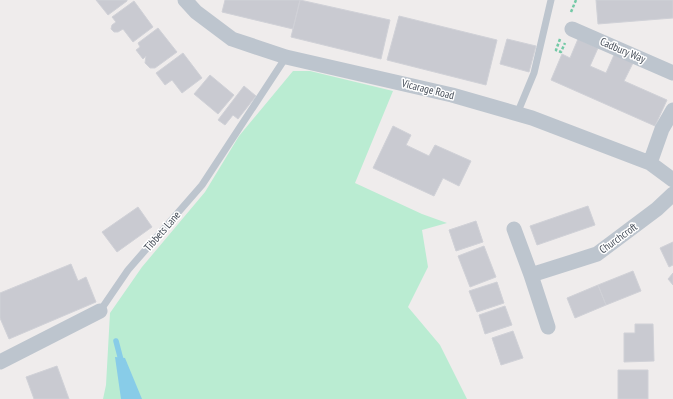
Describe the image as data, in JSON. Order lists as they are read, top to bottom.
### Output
{
  "streets": {
    "street": [
      "Cadbury Way",
      "Vicarage Road",
      "Tibbets Lane",
      "Churchcroft"
    ]
  },
  "crossings": [
    ["Vicarage Road", "Tibbets Lane"]
  ]
}
